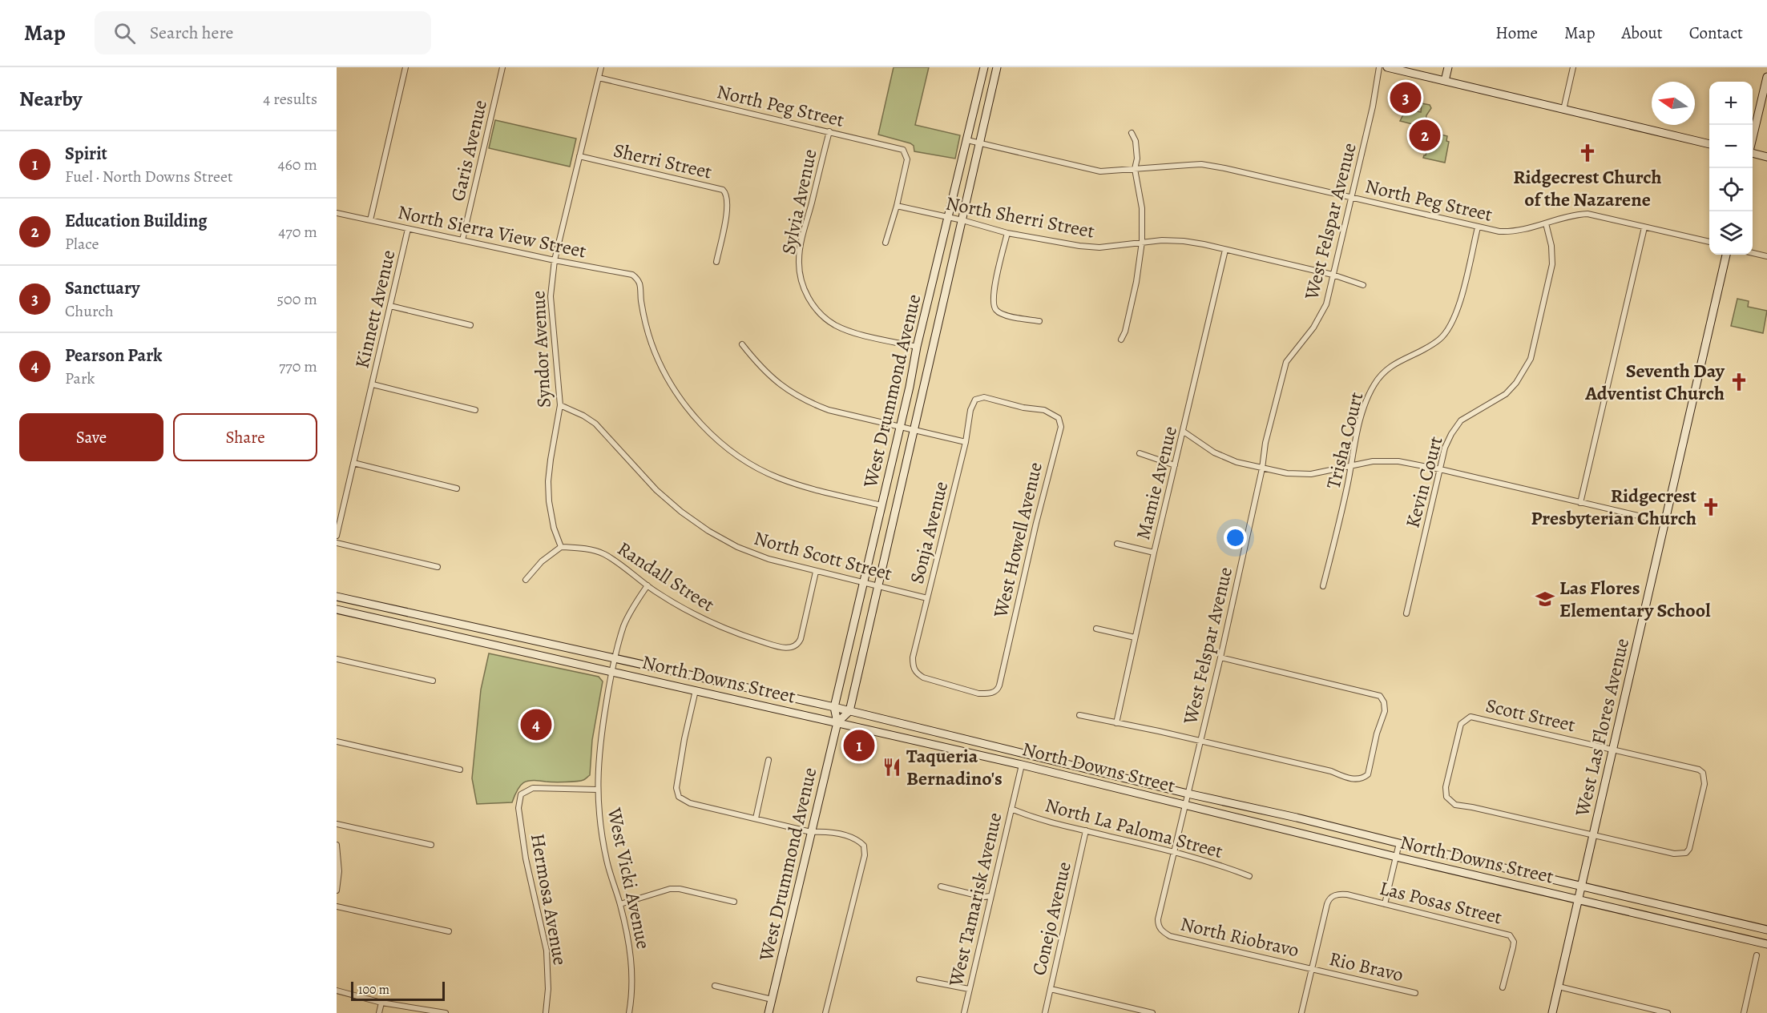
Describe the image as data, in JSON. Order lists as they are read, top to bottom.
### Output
{
  "streets": {
    "main road": ["West Drummond Avenue", "North Downs Street", "West Las Flores Avenue"],
    "street": [
      "North Peg Street",
      "Garis Avenue",
      "Sherri Street",
      "Sylvia Avenue",
      "North Sherri Street",
      "West Felspar Avenue",
      "North Sierra View Street",
      "Kinnett Avenue",
      "Syndor Avenue",
      "Trisha Court",
      "Kevin Court",
      "Mamie Avenue",
      "Sonja Avenue",
      "West Howell Avenue",
      "North Scott Street",
      "Randall Street",
      "Scott Street",
      "North La Paloma Street",
      "West Vicki Avenue",
      "Hermosa Avenue",
      "West Tamarisk Avenue",
      "Las Posas Street",
      "Conejo Avenue",
      "North Riobravo",
      "Rio Bravo"
    ]
  },
  "crossings": [
    ["North Peg Street", "Sylvia Avenue"],
    ["North Peg Street", "North Sherri Street"],
    ["North Peg Street", "West Felspar Avenue"],
    ["North Peg Street", "Syndor Avenue"],
    ["North Peg Street", "West Drummond Avenue"],
    ["North Peg Street", "Trisha Court"],
    ["North Peg Street", "Kevin Court"],
    ["Garis Avenue", "North Sierra View Street"],
    ["Sherri Street", "Syndor Avenue"],
    ["Sylvia Avenue", "West Drummond Avenue"],
    ["North Sherri Street", "West Felspar Avenue"],
    ["North Sherri Street", "West Drummond Avenue"],
    ["North Sherri Street", "Mamie Avenue"],
    ["West Felspar Avenue", "North Downs Street"],
    ["West Felspar Avenue", "North La Paloma Street"],
    ["West Felspar Avenue", "North Riobravo"],
    ["North Sierra View Street", "Kinnett Avenue"],
    ["North Sierra View Street", "Syndor Avenue"],
    ["North Sierra View Street", "West Drummond Avenue"],
    ["Syndor Avenue", "North Scott Street"],
    ["Syndor Avenue", "Randall Street"],
    ["West Drummond Avenue", "North Scott Street"],
    ["West Drummond Avenue", "North Downs Street"],
    ["Sonja Avenue", "West Howell Avenue"],
    ["Sonja Avenue", "North Scott Street"],
    ["North Scott Street", "Randall Street"],
    ["Randall Street", "West Vicki Avenue"],
    ["North Downs Street", "West Las Flores Avenue"],
    ["North Downs Street", "West Vicki Avenue"],
    ["North Downs Street", "West Tamarisk Avenue"],
    ["Scott Street", "West Las Flores Avenue"],
    ["North La Paloma Street", "West Tamarisk Avenue"],
    ["North La Paloma Street", "Conejo Avenue"],
    ["West Vicki Avenue", "Hermosa Avenue"],
    ["Las Posas Street", "North Riobravo"],
    ["Las Posas Street", "Rio Bravo"],
    ["North Riobravo", "Rio Bravo"]
  ],
  "places": {
    "church": ["Ridgecrest Church of the Nazarene", "Seventh Day Adventist Church", "Ridgecrest Presbyterian Church"],
    "school or university": ["Las Flores Elementary School"],
    "restaurant": ["Taqueria Bernadino's"]
  },
  "scale_bar": "100 m",
  "north": "left",
  "page": {
    "header": "Map",
    "search": "Search here",
    "nav": [
      "Home",
      "Map",
      "About",
      "Contact"
    ],
    "heading": ["Nearby", "4 results"],
    "pins": [
      "3",
      "2",
      "4",
      "1"
    ],
    "map_buttons": ["+", "−"],
    "list": [
      {
        "mark": "1",
        "name": "Spirit",
        "note": "Fuel · North Downs Street",
        "value": "460 m"
      },
      {
        "mark": "2",
        "name": "Education Building",
        "note": "Place",
        "value": "470 m"
      },
      {
        "mark": "3",
        "name": "Sanctuary",
        "note": "Church",
        "value": "500 m"
      },
      {
        "mark": "4",
        "name": "Pearson Park",
        "note": "Park",
        "value": "770 m"
      }
    ],
    "buttons": ["Save", "Share"],
    "scale": "100 m"
  }
}
